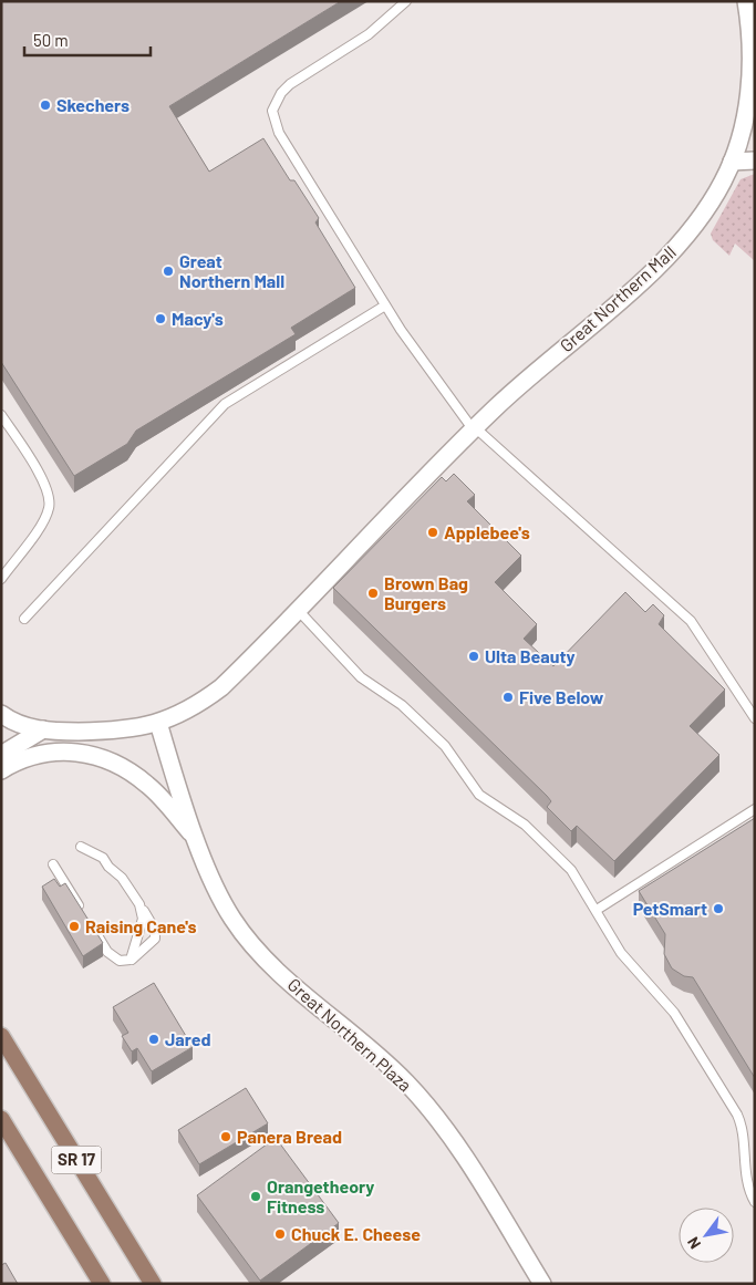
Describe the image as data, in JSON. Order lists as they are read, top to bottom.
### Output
{
  "streets": {
    "main road": ["SR 17"],
    "street": ["Great Northern Mall", "Great Northern Plaza"]
  },
  "crossings": [
    ["Great Northern Mall", "Great Northern Plaza"]
  ],
  "places": [
    "Skechers",
    "Great Northern Mall",
    "Macy's",
    "Applebee's",
    "Brown Bag Burgers",
    "Ulta Beauty",
    "Five Below",
    "PetSmart",
    "Raising Cane's",
    "Jared",
    "Panera Bread",
    "Orangetheory Fitness",
    "Chuck E. Cheese"
  ],
  "scale_bar": "50 m",
  "north": "bottom left"
}
